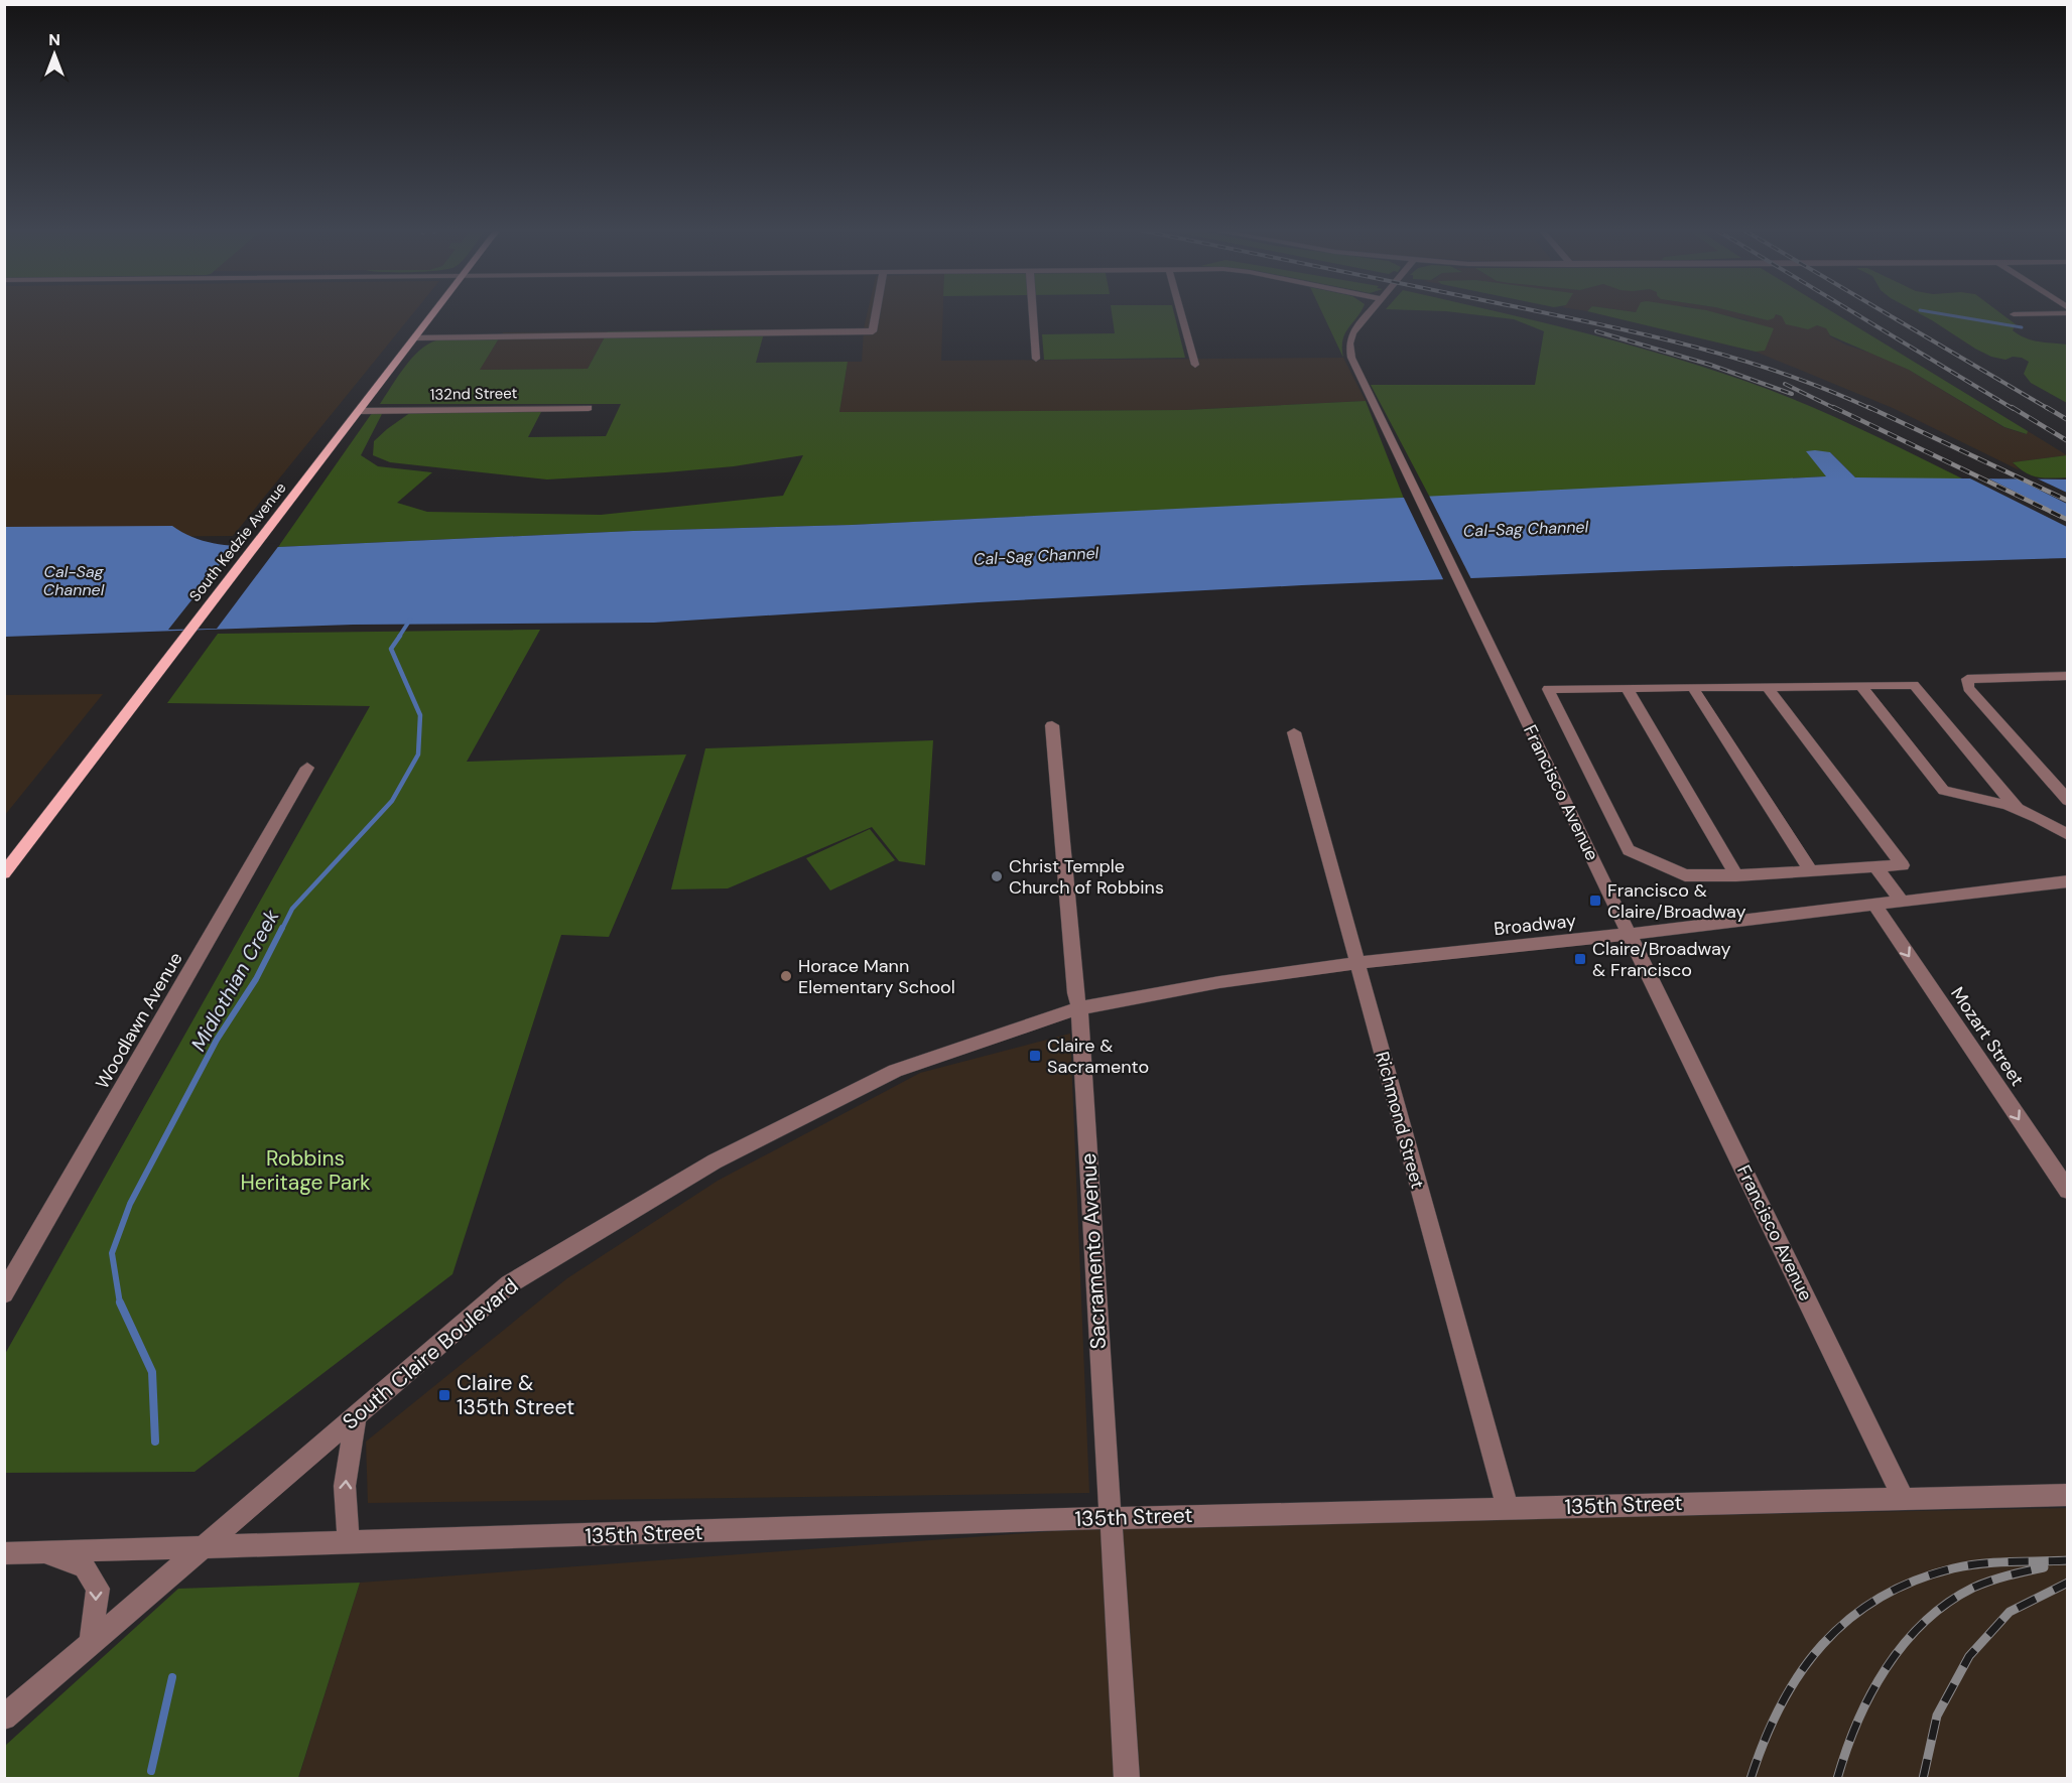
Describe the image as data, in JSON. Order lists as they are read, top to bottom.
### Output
{
  "streets": {
    "main road": ["South Kedzie Avenue"],
    "street": [
      "132nd Street",
      "Francisco Avenue",
      "Broadway",
      "Woodlawn Avenue",
      "Mozart Street",
      "Richmond Street",
      "Sacramento Avenue",
      "South Claire Boulevard",
      "135th Street"
    ]
  },
  "crossings": [
    ["132nd Street", "South Kedzie Avenue"],
    ["Francisco Avenue", "Broadway"],
    ["Francisco Avenue", "135th Street"],
    ["Broadway", "Mozart Street"],
    ["Broadway", "Richmond Street"],
    ["Broadway", "Sacramento Avenue"],
    ["Broadway", "South Claire Boulevard"],
    ["Richmond Street", "135th Street"],
    ["Sacramento Avenue", "South Claire Boulevard"],
    ["Sacramento Avenue", "135th Street"],
    ["South Claire Boulevard", "135th Street"]
  ],
  "one_way": ["Mozart Street"],
  "water": ["Cal-Sag Channel", "Midlothian Creek"],
  "parks": ["Robbins Heritage Park"],
  "places": {
    "other": ["Christ Temple Church of Robbins", "Horace Mann Elementary School"],
    "transit": [
      "Francisco & Claire/Broadway",
      "Claire/Broadway & Francisco",
      "Claire & Sacramento",
      "Claire & 135th Street"
    ]
  },
  "north": "top"
}
